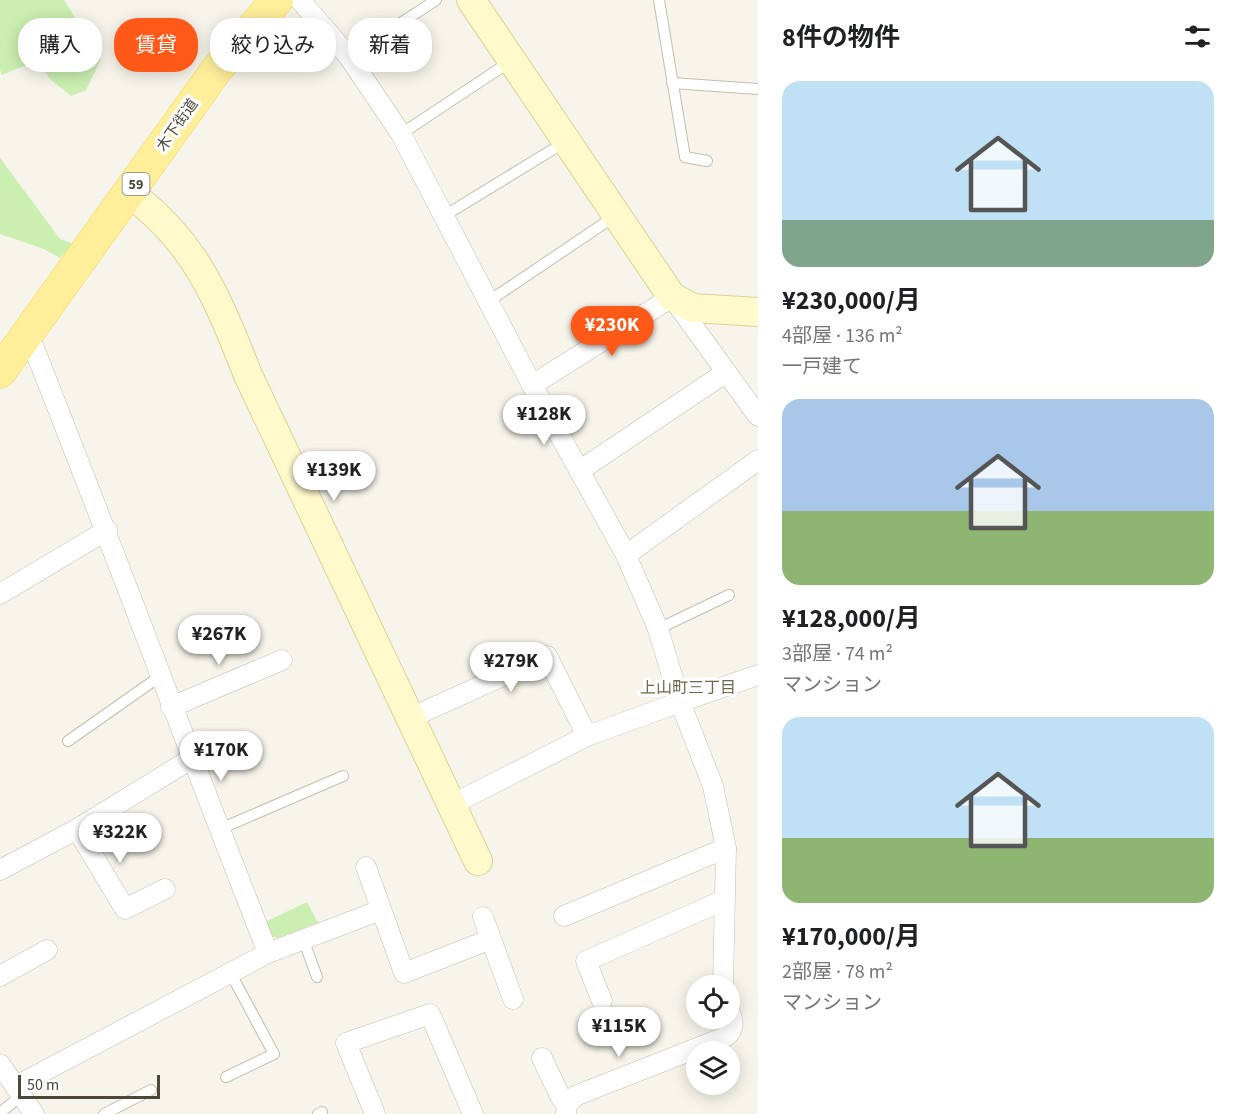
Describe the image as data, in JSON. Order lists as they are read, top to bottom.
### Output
{
  "streets": {
    "main road": ["木下街道", "59"]
  },
  "districts": ["上山町三丁目"],
  "scale_bar": "50 m",
  "page": {
    "heading": "8件の物件",
    "chip": [
      "購入",
      "賃貸",
      "絞り込み",
      "新着"
    ],
    "list": [
      {
        "name": "¥230,000/月",
        "note": "4部屋 · 136 m² · 一戸建て"
      },
      {
        "name": "¥128,000/月",
        "note": "3部屋 · 74 m² · マンション"
      },
      {
        "name": "¥170,000/月",
        "note": "2部屋 · 78 m² · マンション"
      }
    ],
    "price": [
      "¥230K",
      "¥128K",
      "¥139K",
      "¥267K",
      "¥279K",
      "¥170K",
      "¥322K",
      "¥115K"
    ],
    "scale": "50 m"
  }
}
